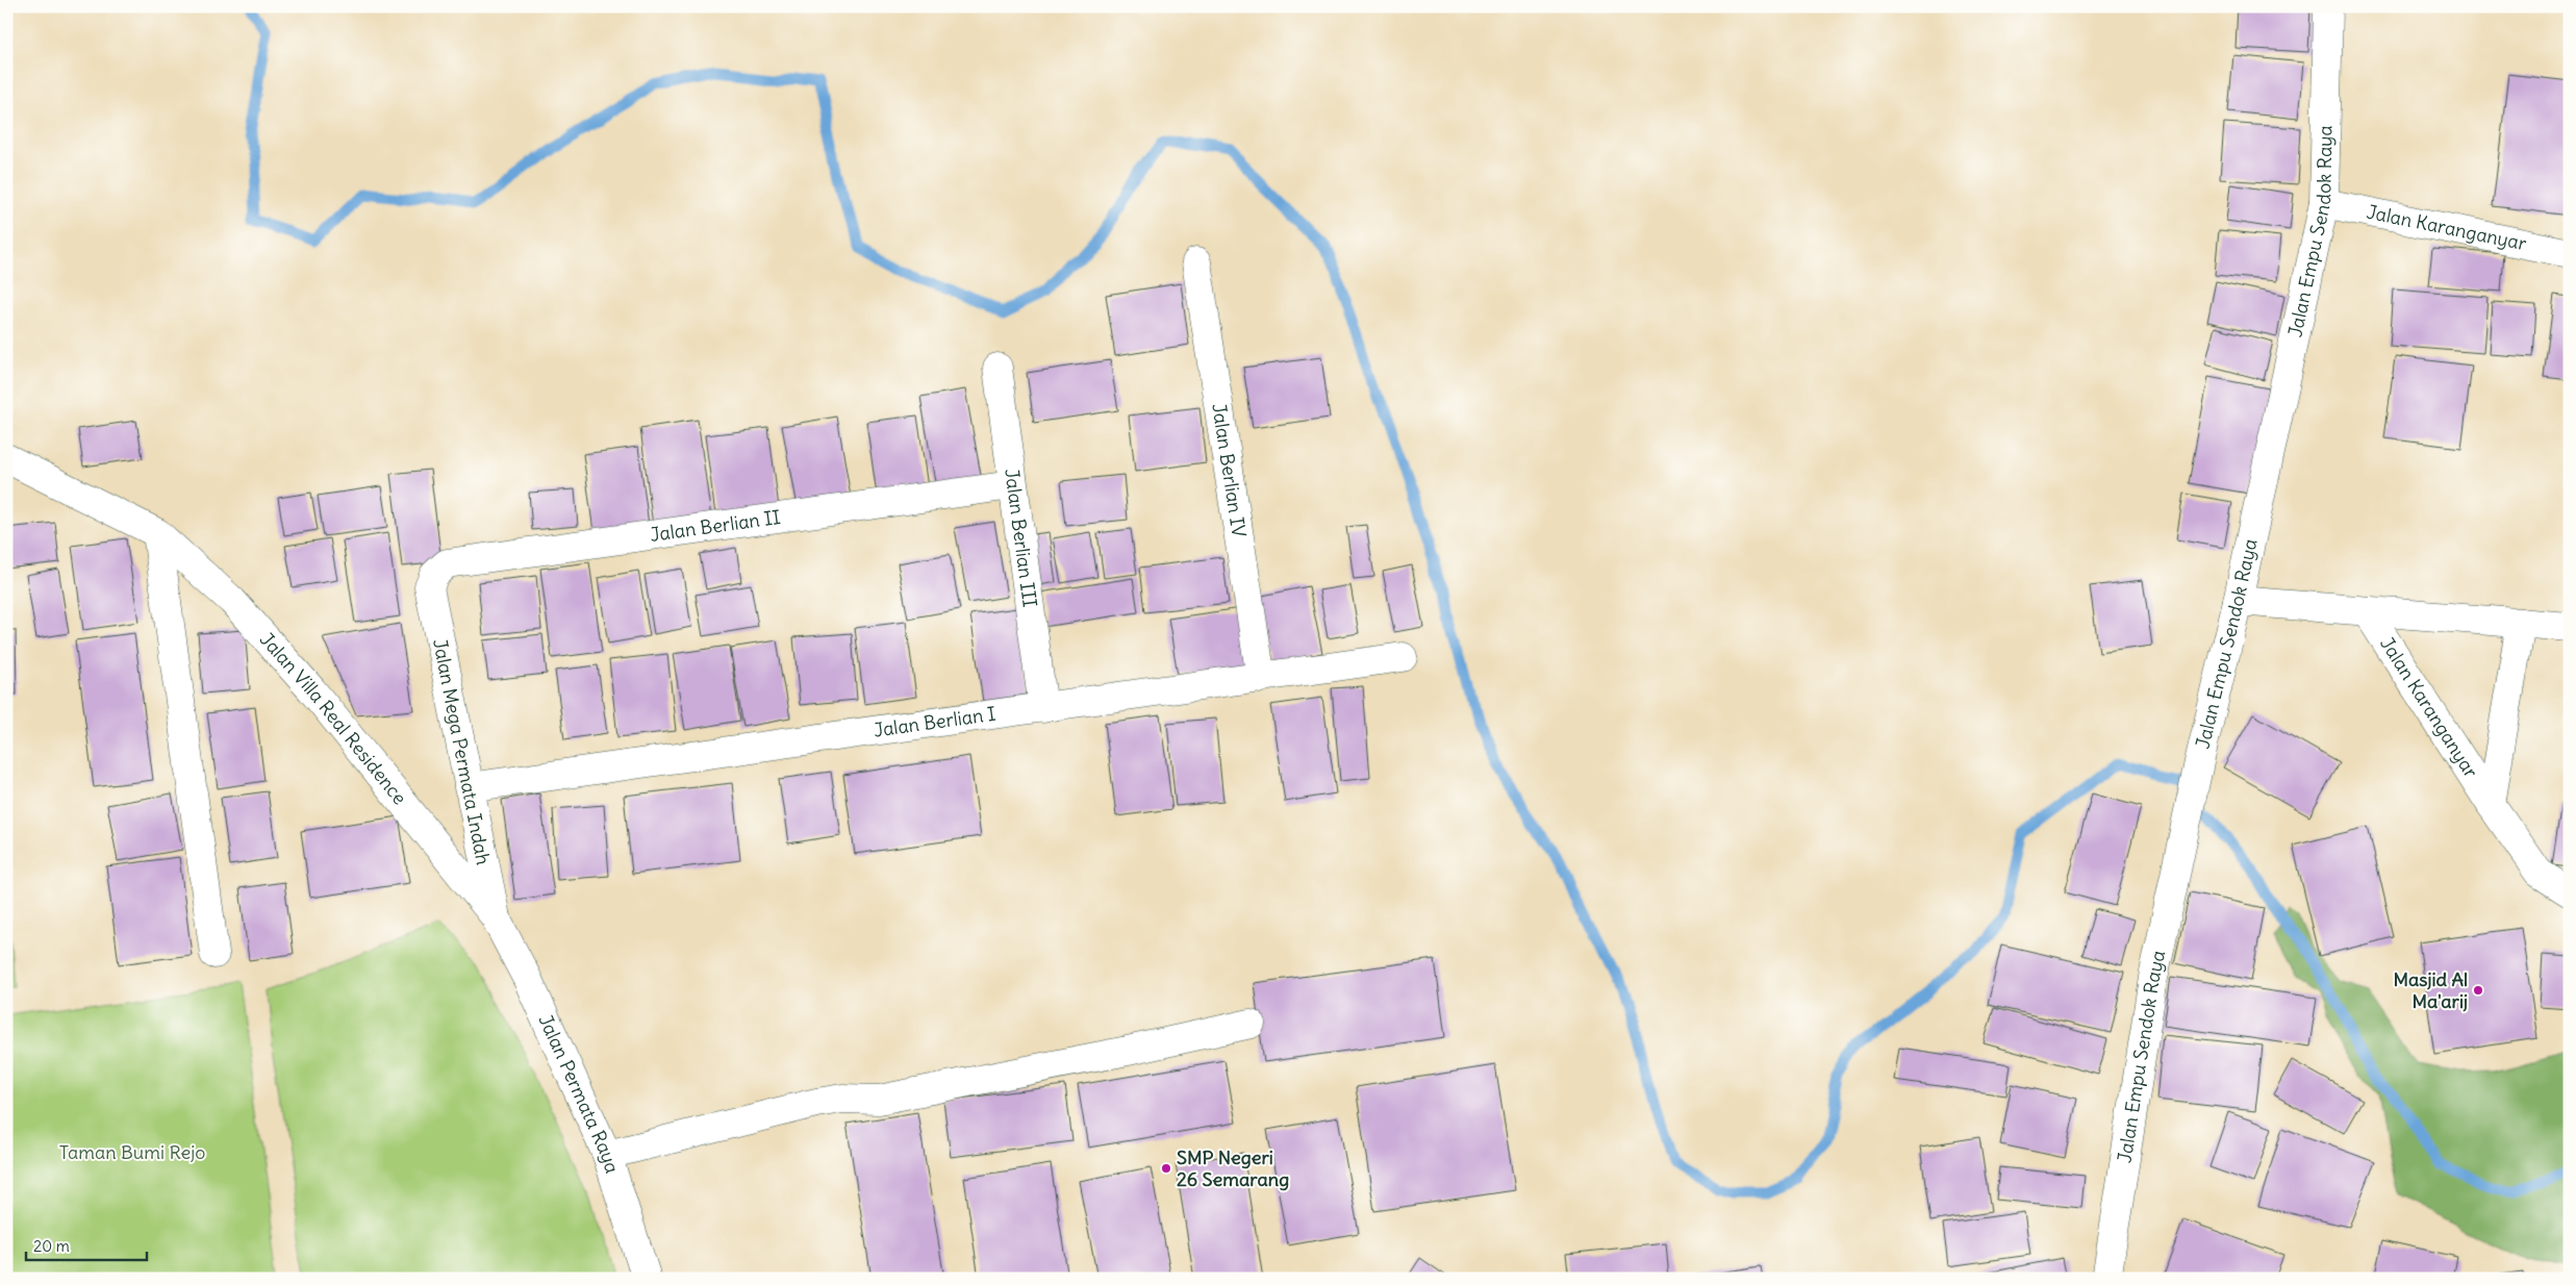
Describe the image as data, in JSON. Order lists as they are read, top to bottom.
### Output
{
  "streets": {
    "street": [
      "Jalan Karanganyar",
      "Jalan Empu Sendok Raya",
      "Jalan Berlian IV",
      "Jalan Berlian II",
      "Jalan Berlian III",
      "Jalan Villa Real Residence",
      "Jalan Berlian I",
      "Jalan Mega Permata Indah",
      "Jalan Permata Raya"
    ]
  },
  "crossings": [
    ["Jalan Karanganyar", "Jalan Empu Sendok Raya"],
    ["Jalan Berlian IV", "Jalan Berlian I"],
    ["Jalan Berlian II", "Jalan Berlian III"],
    ["Jalan Berlian II", "Jalan Mega Permata Indah"],
    ["Jalan Berlian III", "Jalan Berlian I"],
    ["Jalan Villa Real Residence", "Jalan Mega Permata Indah"],
    ["Jalan Villa Real Residence", "Jalan Permata Raya"],
    ["Jalan Berlian I", "Jalan Mega Permata Indah"],
    ["Jalan Mega Permata Indah", "Jalan Permata Raya"]
  ],
  "parks": ["Taman Bumi Rejo"],
  "places": ["Masjid Al Ma'arij", "SMP Negeri 26 Semarang"],
  "scale_bar": "20 m"
}
